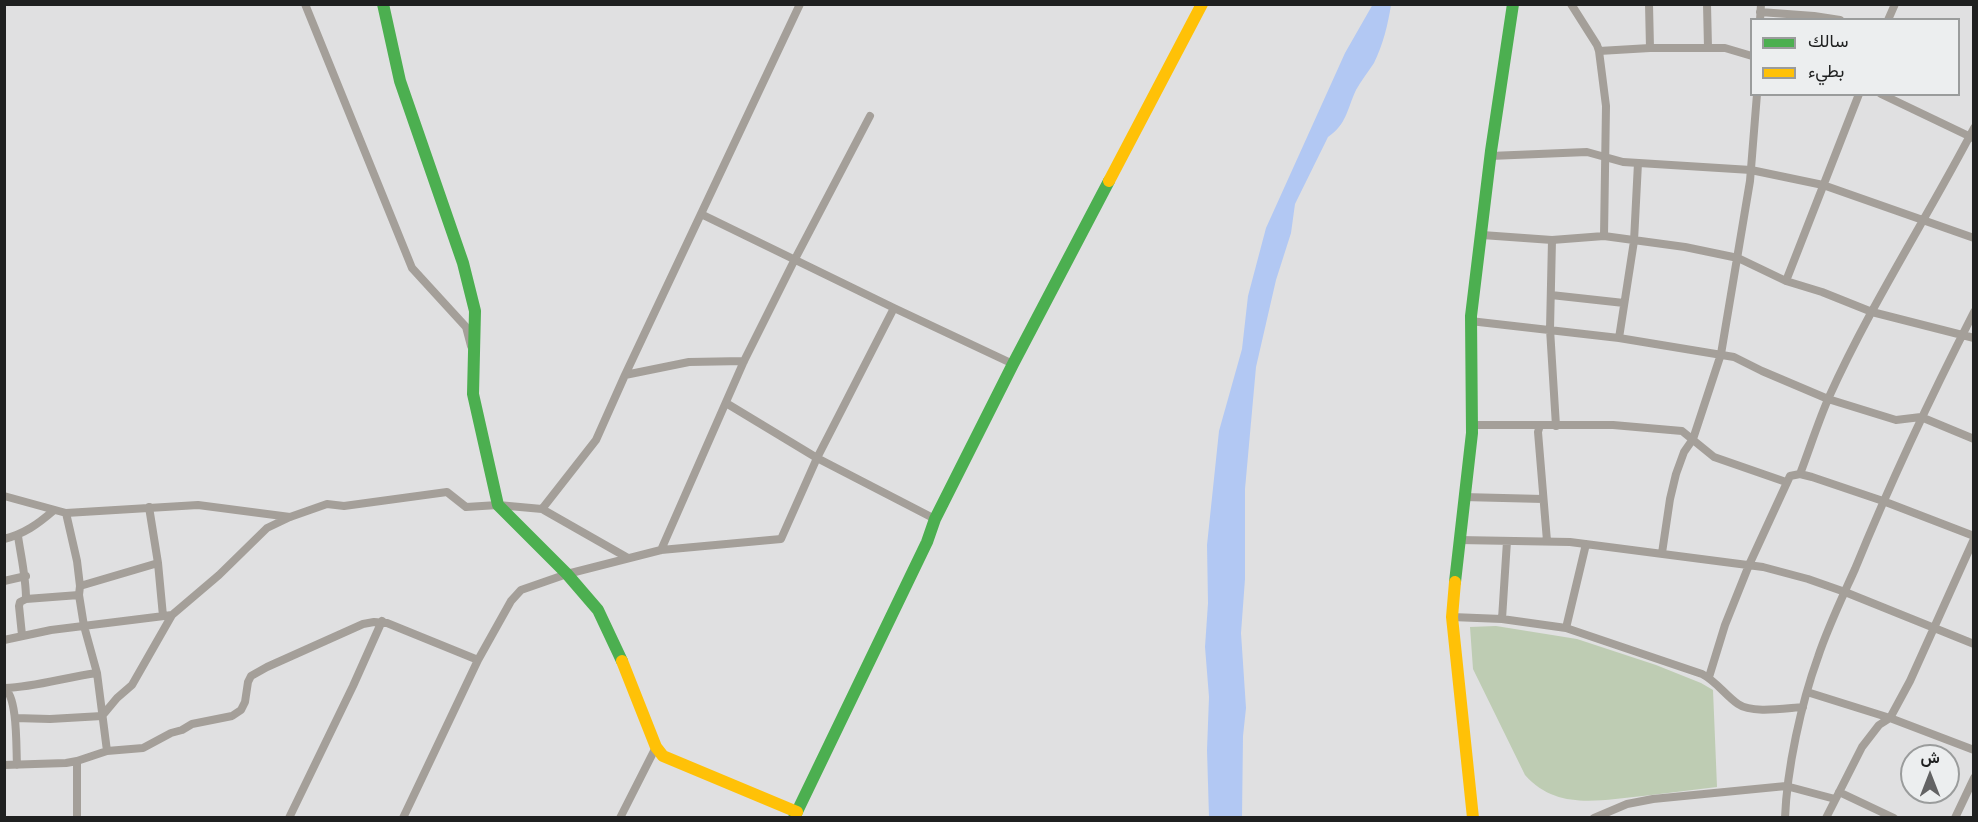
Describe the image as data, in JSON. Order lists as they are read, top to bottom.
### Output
{
  "legend": ["سالك", "بطيء"],
  "north": "top"
}
